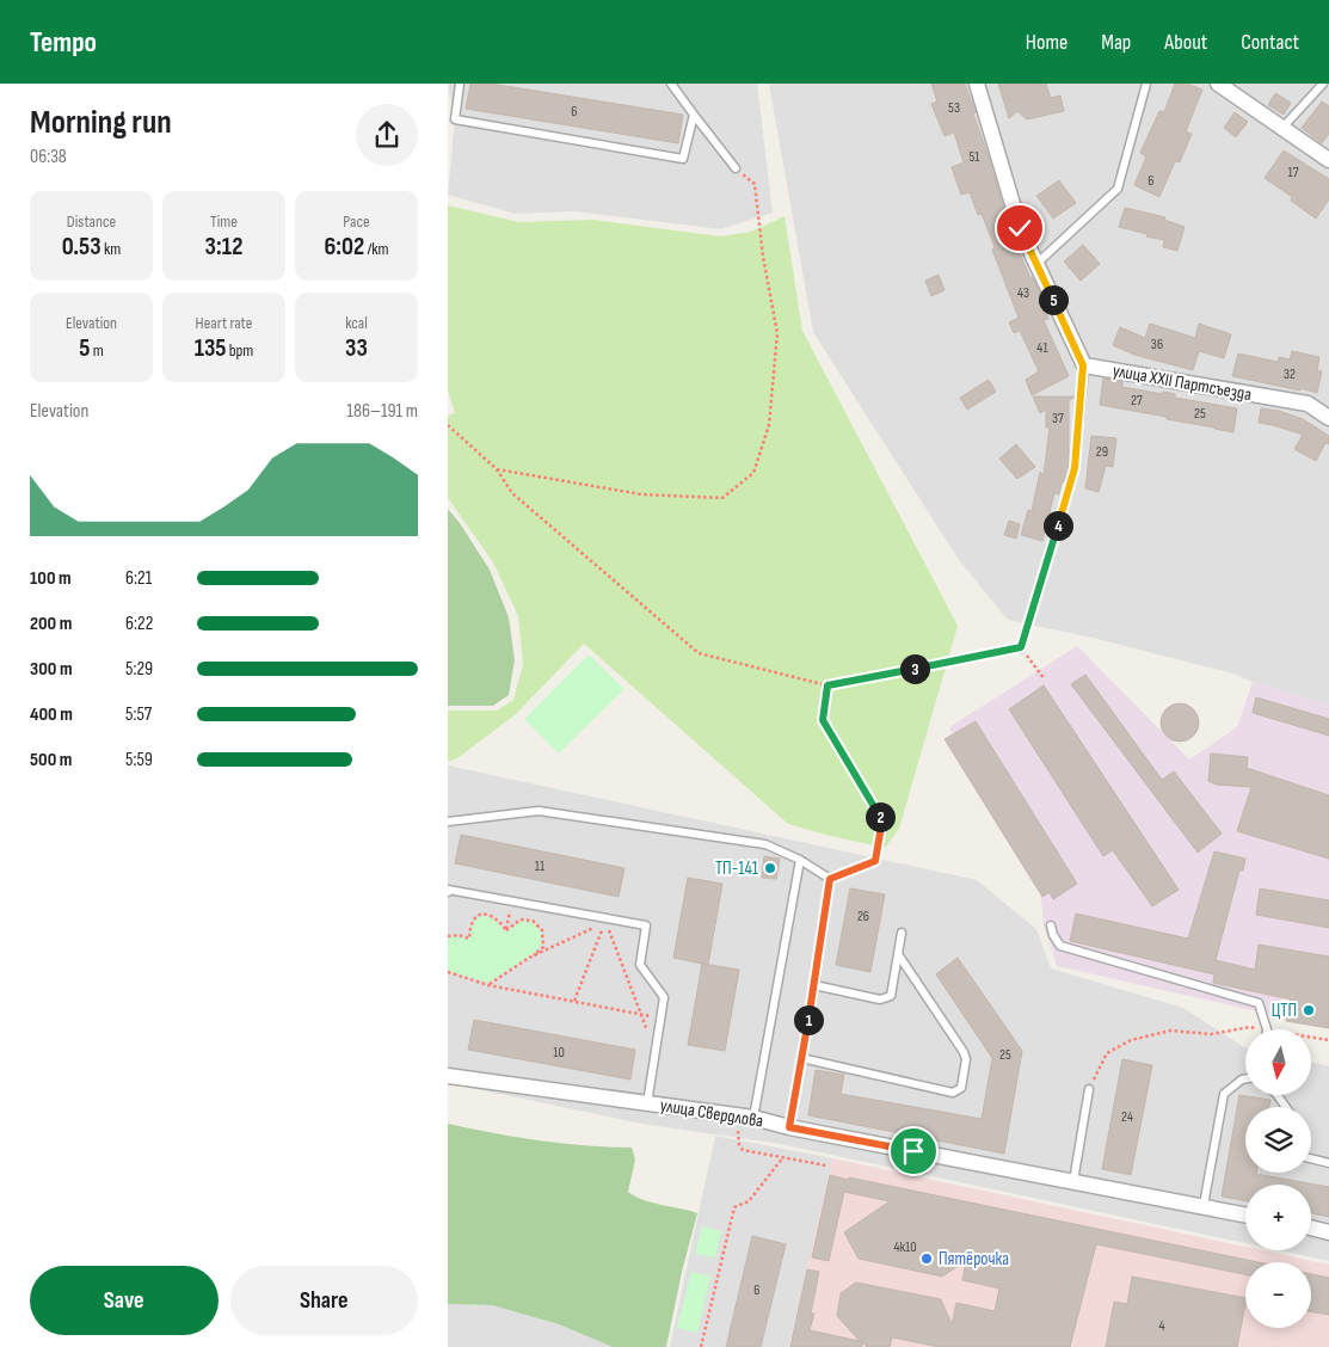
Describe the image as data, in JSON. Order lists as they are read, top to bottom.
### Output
{
  "streets": {
    "street": ["улица XXII Партсъезда", "улица Свердлова"]
  },
  "places": ["ТП-141", "ЦТП", "Пятёрочка"],
  "house_numbers": [
    "53",
    "6",
    "51",
    "17",
    "6",
    "43",
    "36",
    "41",
    "32",
    "27",
    "25",
    "37",
    "29",
    "11",
    "26",
    "10",
    "25",
    "24",
    "4к10",
    "6",
    "4"
  ],
  "north": "bottom",
  "page": {
    "header": "Tempo",
    "nav": [
      "Home",
      "Map",
      "About",
      "Contact"
    ],
    "heading": ["Morning run", "06:38"],
    "stats": [
      ["Distance", "0.53 km"],
      ["Time", "3:12"],
      ["Pace", "6:02 /km"],
      ["Elevation", "5 m"],
      ["Heart rate", "135 bpm"],
      ["kcal", "33"]
    ],
    "pins": [
      "5",
      "4",
      "3",
      "2",
      "1"
    ],
    "chart": ["Elevation", "186–191 m"],
    "list": [
      {
        "name": "100 m",
        "note": "6:21"
      },
      {
        "name": "200 m",
        "note": "6:22"
      },
      {
        "name": "300 m",
        "note": "5:29"
      },
      {
        "name": "400 m",
        "note": "5:57"
      },
      {
        "name": "500 m",
        "note": "5:59"
      }
    ],
    "map_buttons": ["+", "−"],
    "buttons": ["Save", "Share"]
  }
}
